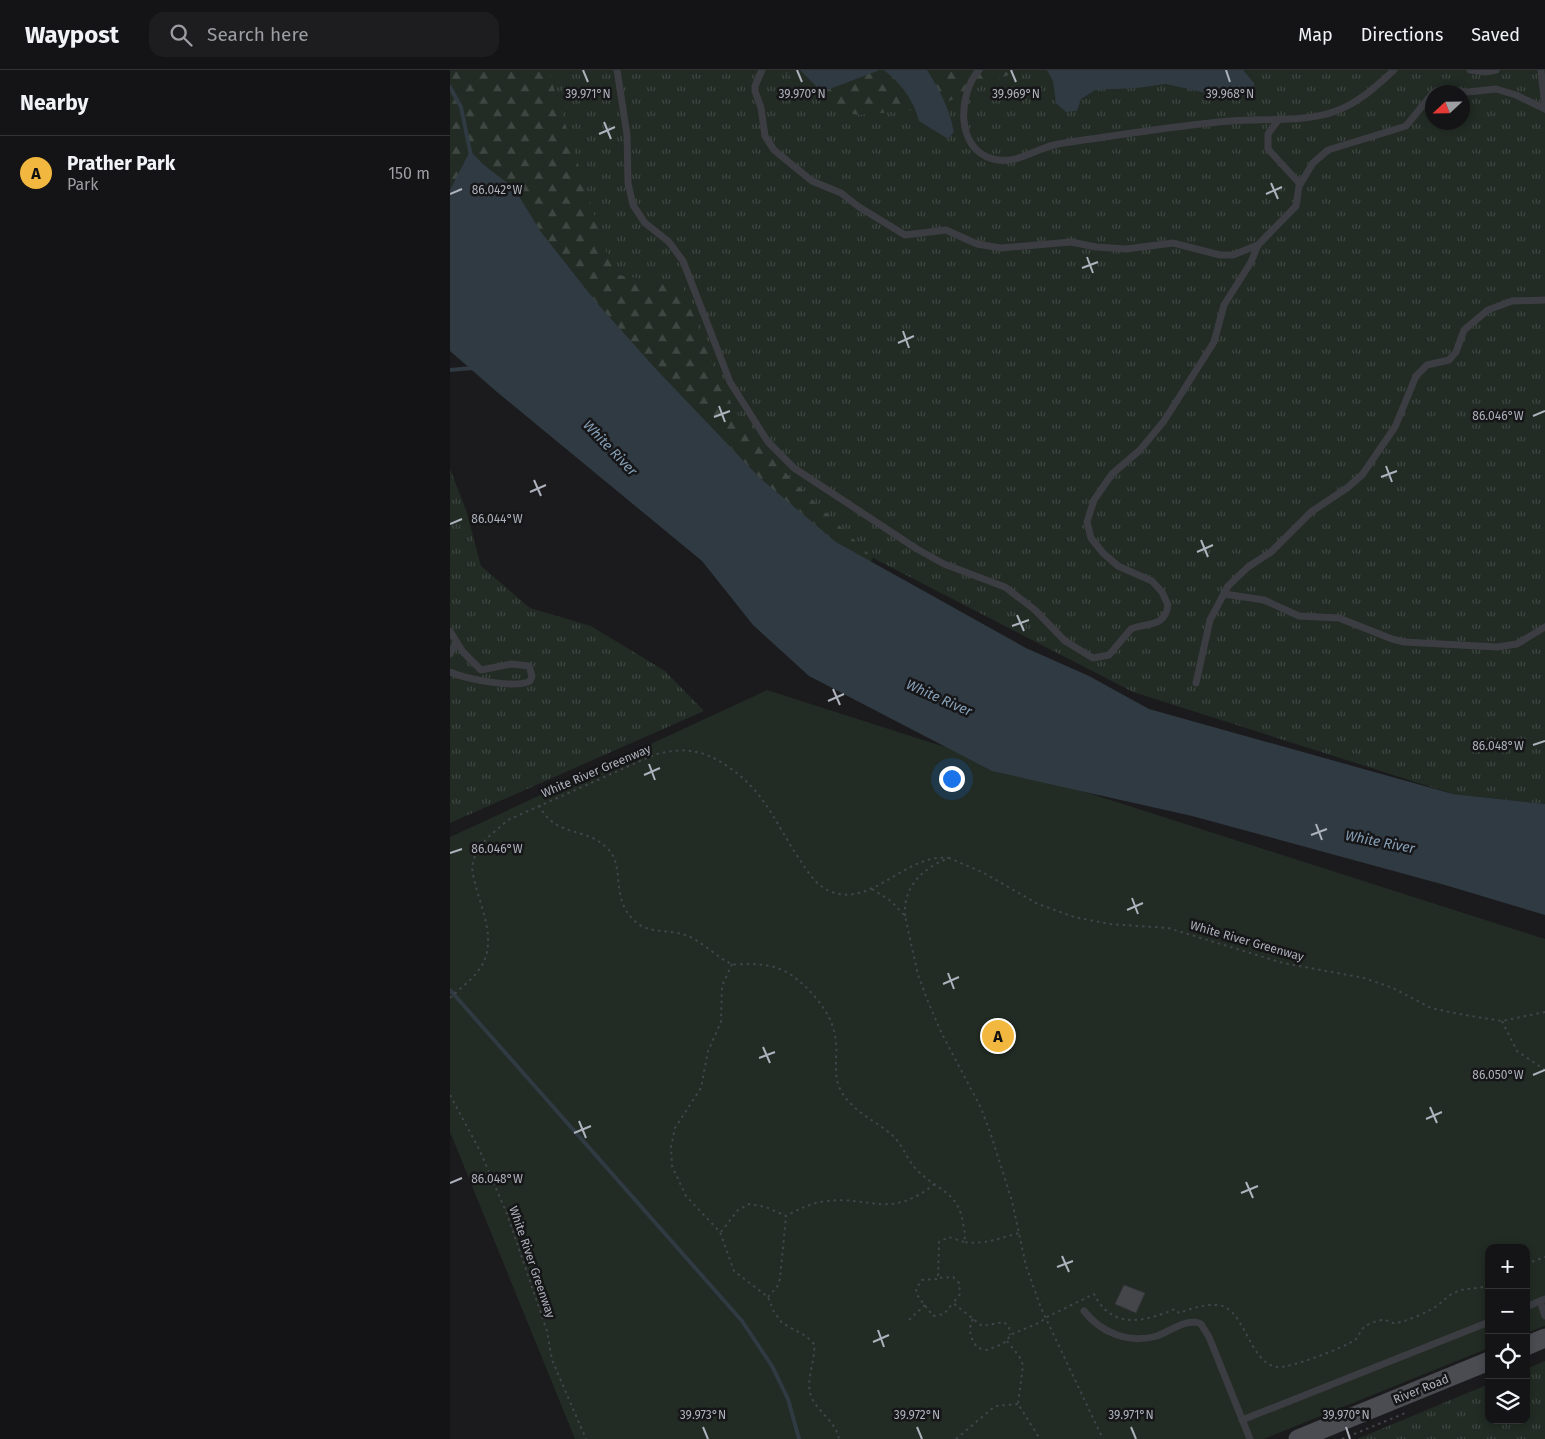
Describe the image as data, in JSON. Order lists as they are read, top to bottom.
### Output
{
  "streets": {
    "street": ["River Road"],
    "path": ["White River Greenway"]
  },
  "water": ["White River"],
  "north": "left",
  "page": {
    "header": "Waypost",
    "search": "Search here",
    "nav": ["Map", "Directions", "Saved"],
    "heading": "Nearby",
    "list": [
      {
        "mark": "A",
        "name": "Prather Park",
        "note": "Park",
        "value": "150 m"
      }
    ],
    "pins": "A",
    "map_buttons": ["+", "−"]
  },
  "coordinates": [
    "39.971°N",
    "39.970°N",
    "39.969°N",
    "39.968°N",
    "86.042°W",
    "86.046°W",
    "86.044°W",
    "86.048°W",
    "86.050°W",
    "39.973°N",
    "39.972°N"
  ]
}
